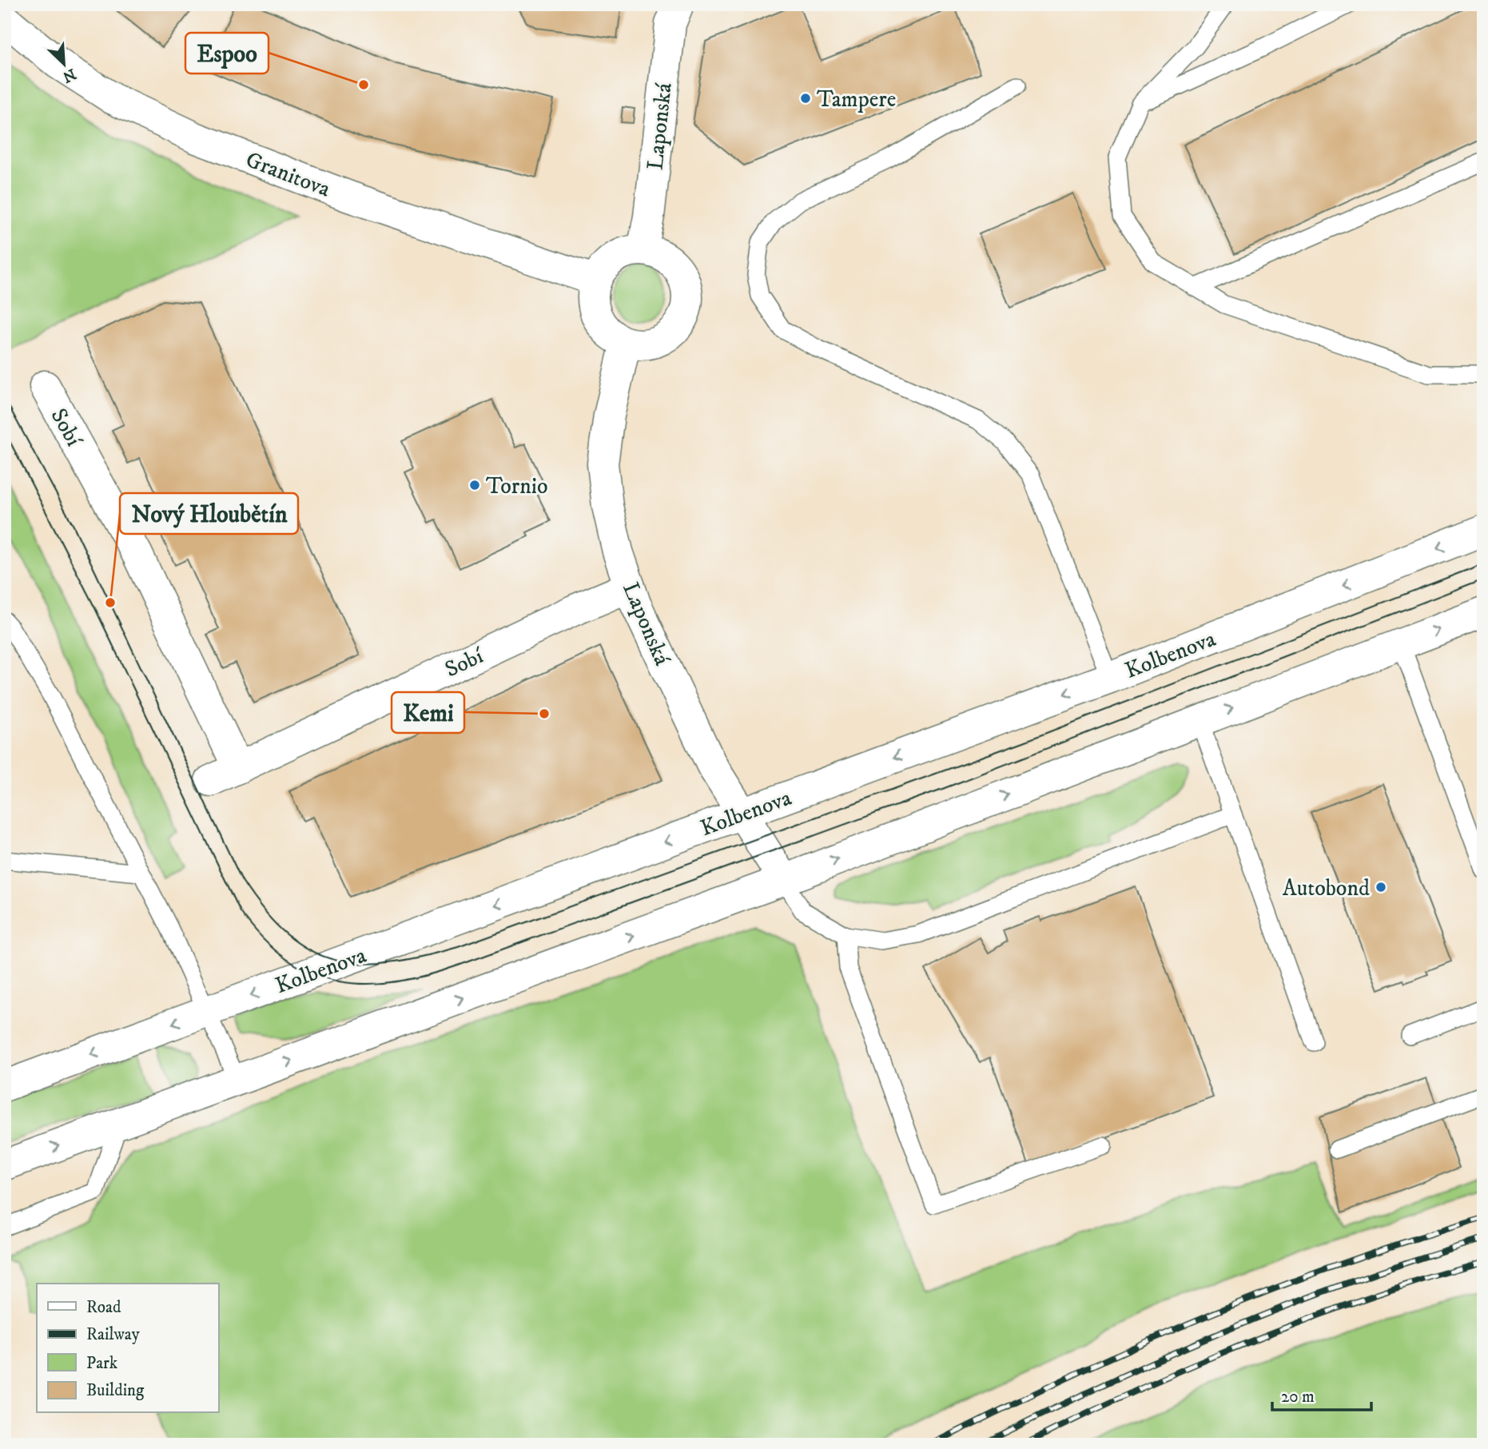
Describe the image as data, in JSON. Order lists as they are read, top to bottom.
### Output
{
  "streets": {
    "main road": [
      "Laponská",
      "Granitova",
      "Sobí",
      "Kolbenova"
    ]
  },
  "crossings": [
    ["Laponská", "Granitova"],
    ["Laponská", "Sobí"],
    ["Laponská", "Kolbenova"]
  ],
  "places": [
    "Espoo",
    "Tampere",
    "Tornio",
    "Nový Hloubětín",
    "Kemi",
    "Autobond"
  ],
  "legend": [
    "Road",
    "Railway",
    "Park",
    "Building"
  ],
  "scale_bar": "20 m",
  "north": "bottom right"
}
